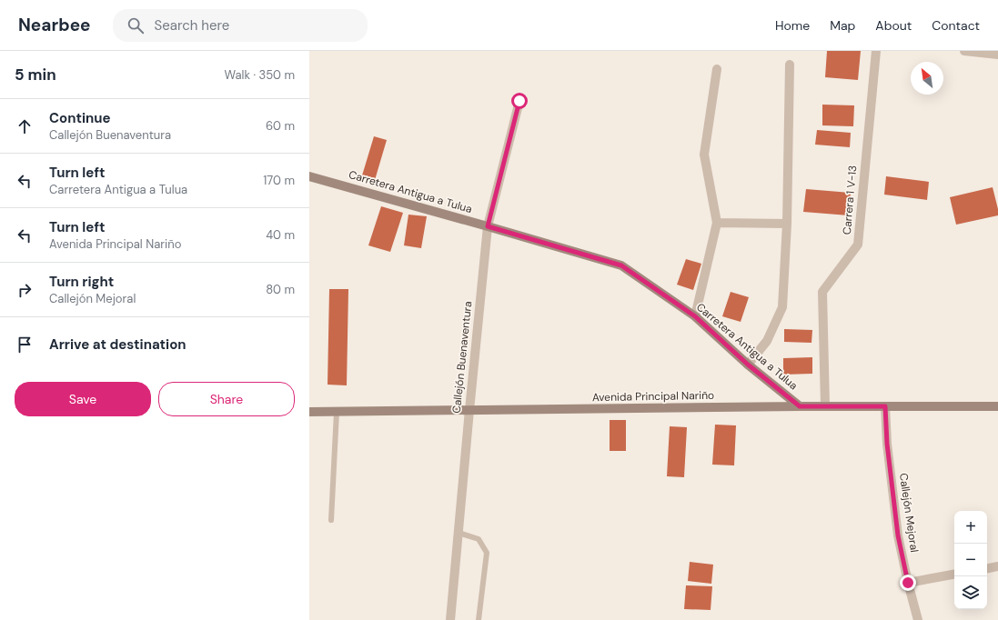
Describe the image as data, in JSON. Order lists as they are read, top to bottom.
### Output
{
  "streets": {
    "main road": ["Carretera Antigua a Tulua", "Avenida Principal Nariño"],
    "street": ["Carrera 1 V-13", "Callejón Buenaventura", "Callejón Mejoral"]
  },
  "crossings": [
    ["Carretera Antigua a Tulua", "Callejón Buenaventura"],
    ["Carretera Antigua a Tulua", "Avenida Principal Nariño"],
    ["Carrera 1 V-13", "Avenida Principal Nariño"],
    ["Callejón Buenaventura", "Avenida Principal Nariño"],
    ["Avenida Principal Nariño", "Callejón Mejoral"]
  ],
  "north": "top left",
  "page": {
    "header": "Nearbee",
    "search": "Search here",
    "nav": [
      "Home",
      "Map",
      "About",
      "Contact"
    ],
    "heading": ["5 min", "Walk · 350 m"],
    "list": [
      ["Continue", "Callejón Buenaventura", "60 m"],
      ["Turn left", "Carretera Antigua a Tulua", "170 m"],
      ["Turn left", "Avenida Principal Nariño", "40 m"],
      ["Turn right", "Callejón Mejoral", "80 m"],
      "Arrive at destination"
    ],
    "buttons": ["Save", "Share"],
    "map_buttons": ["+", "−"]
  }
}
